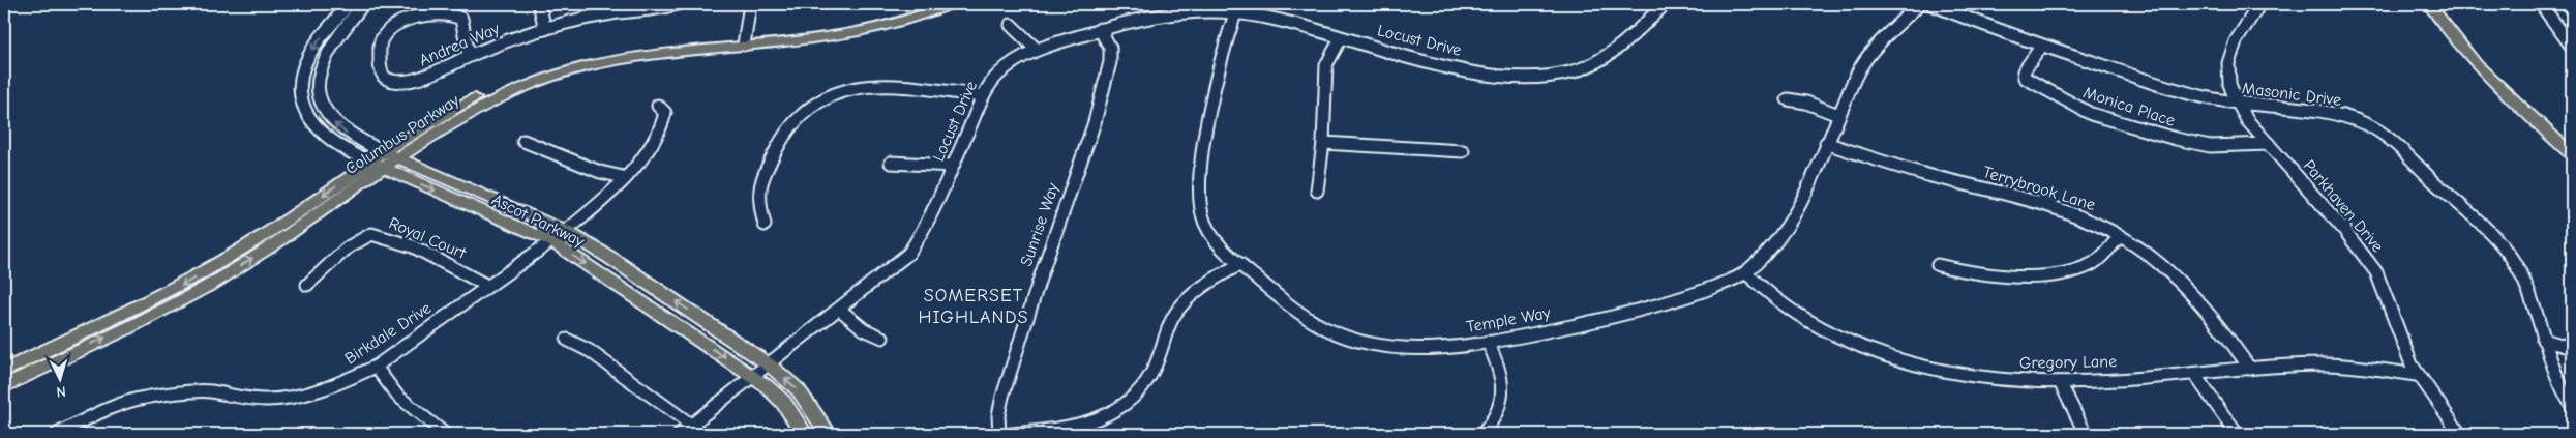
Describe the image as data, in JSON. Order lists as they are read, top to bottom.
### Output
{
  "streets": {
    "main road": ["Columbus Parkway", "Ascot Parkway"],
    "street": [
      "Locust Drive",
      "Andrea Way",
      "Masonic Drive",
      "Monica Place",
      "Terrybrook Lane",
      "Parkhaven Drive",
      "Sunrise Way",
      "Royal Court",
      "Temple Way",
      "Birkdale Drive",
      "Gregory Lane"
    ]
  },
  "crossings": [
    ["Locust Drive", "Ascot Parkway"],
    ["Locust Drive", "Sunrise Way"],
    ["Locust Drive", "Temple Way"],
    ["Masonic Drive", "Monica Place"],
    ["Masonic Drive", "Parkhaven Drive"],
    ["Monica Place", "Parkhaven Drive"],
    ["Columbus Parkway", "Ascot Parkway"],
    ["Terrybrook Lane", "Temple Way"],
    ["Terrybrook Lane", "Gregory Lane"],
    ["Parkhaven Drive", "Gregory Lane"],
    ["Ascot Parkway", "Birkdale Drive"],
    ["Royal Court", "Birkdale Drive"],
    ["Temple Way", "Gregory Lane"]
  ],
  "districts": ["SOMERSET HIGHLANDS"],
  "north": "bottom"
}
